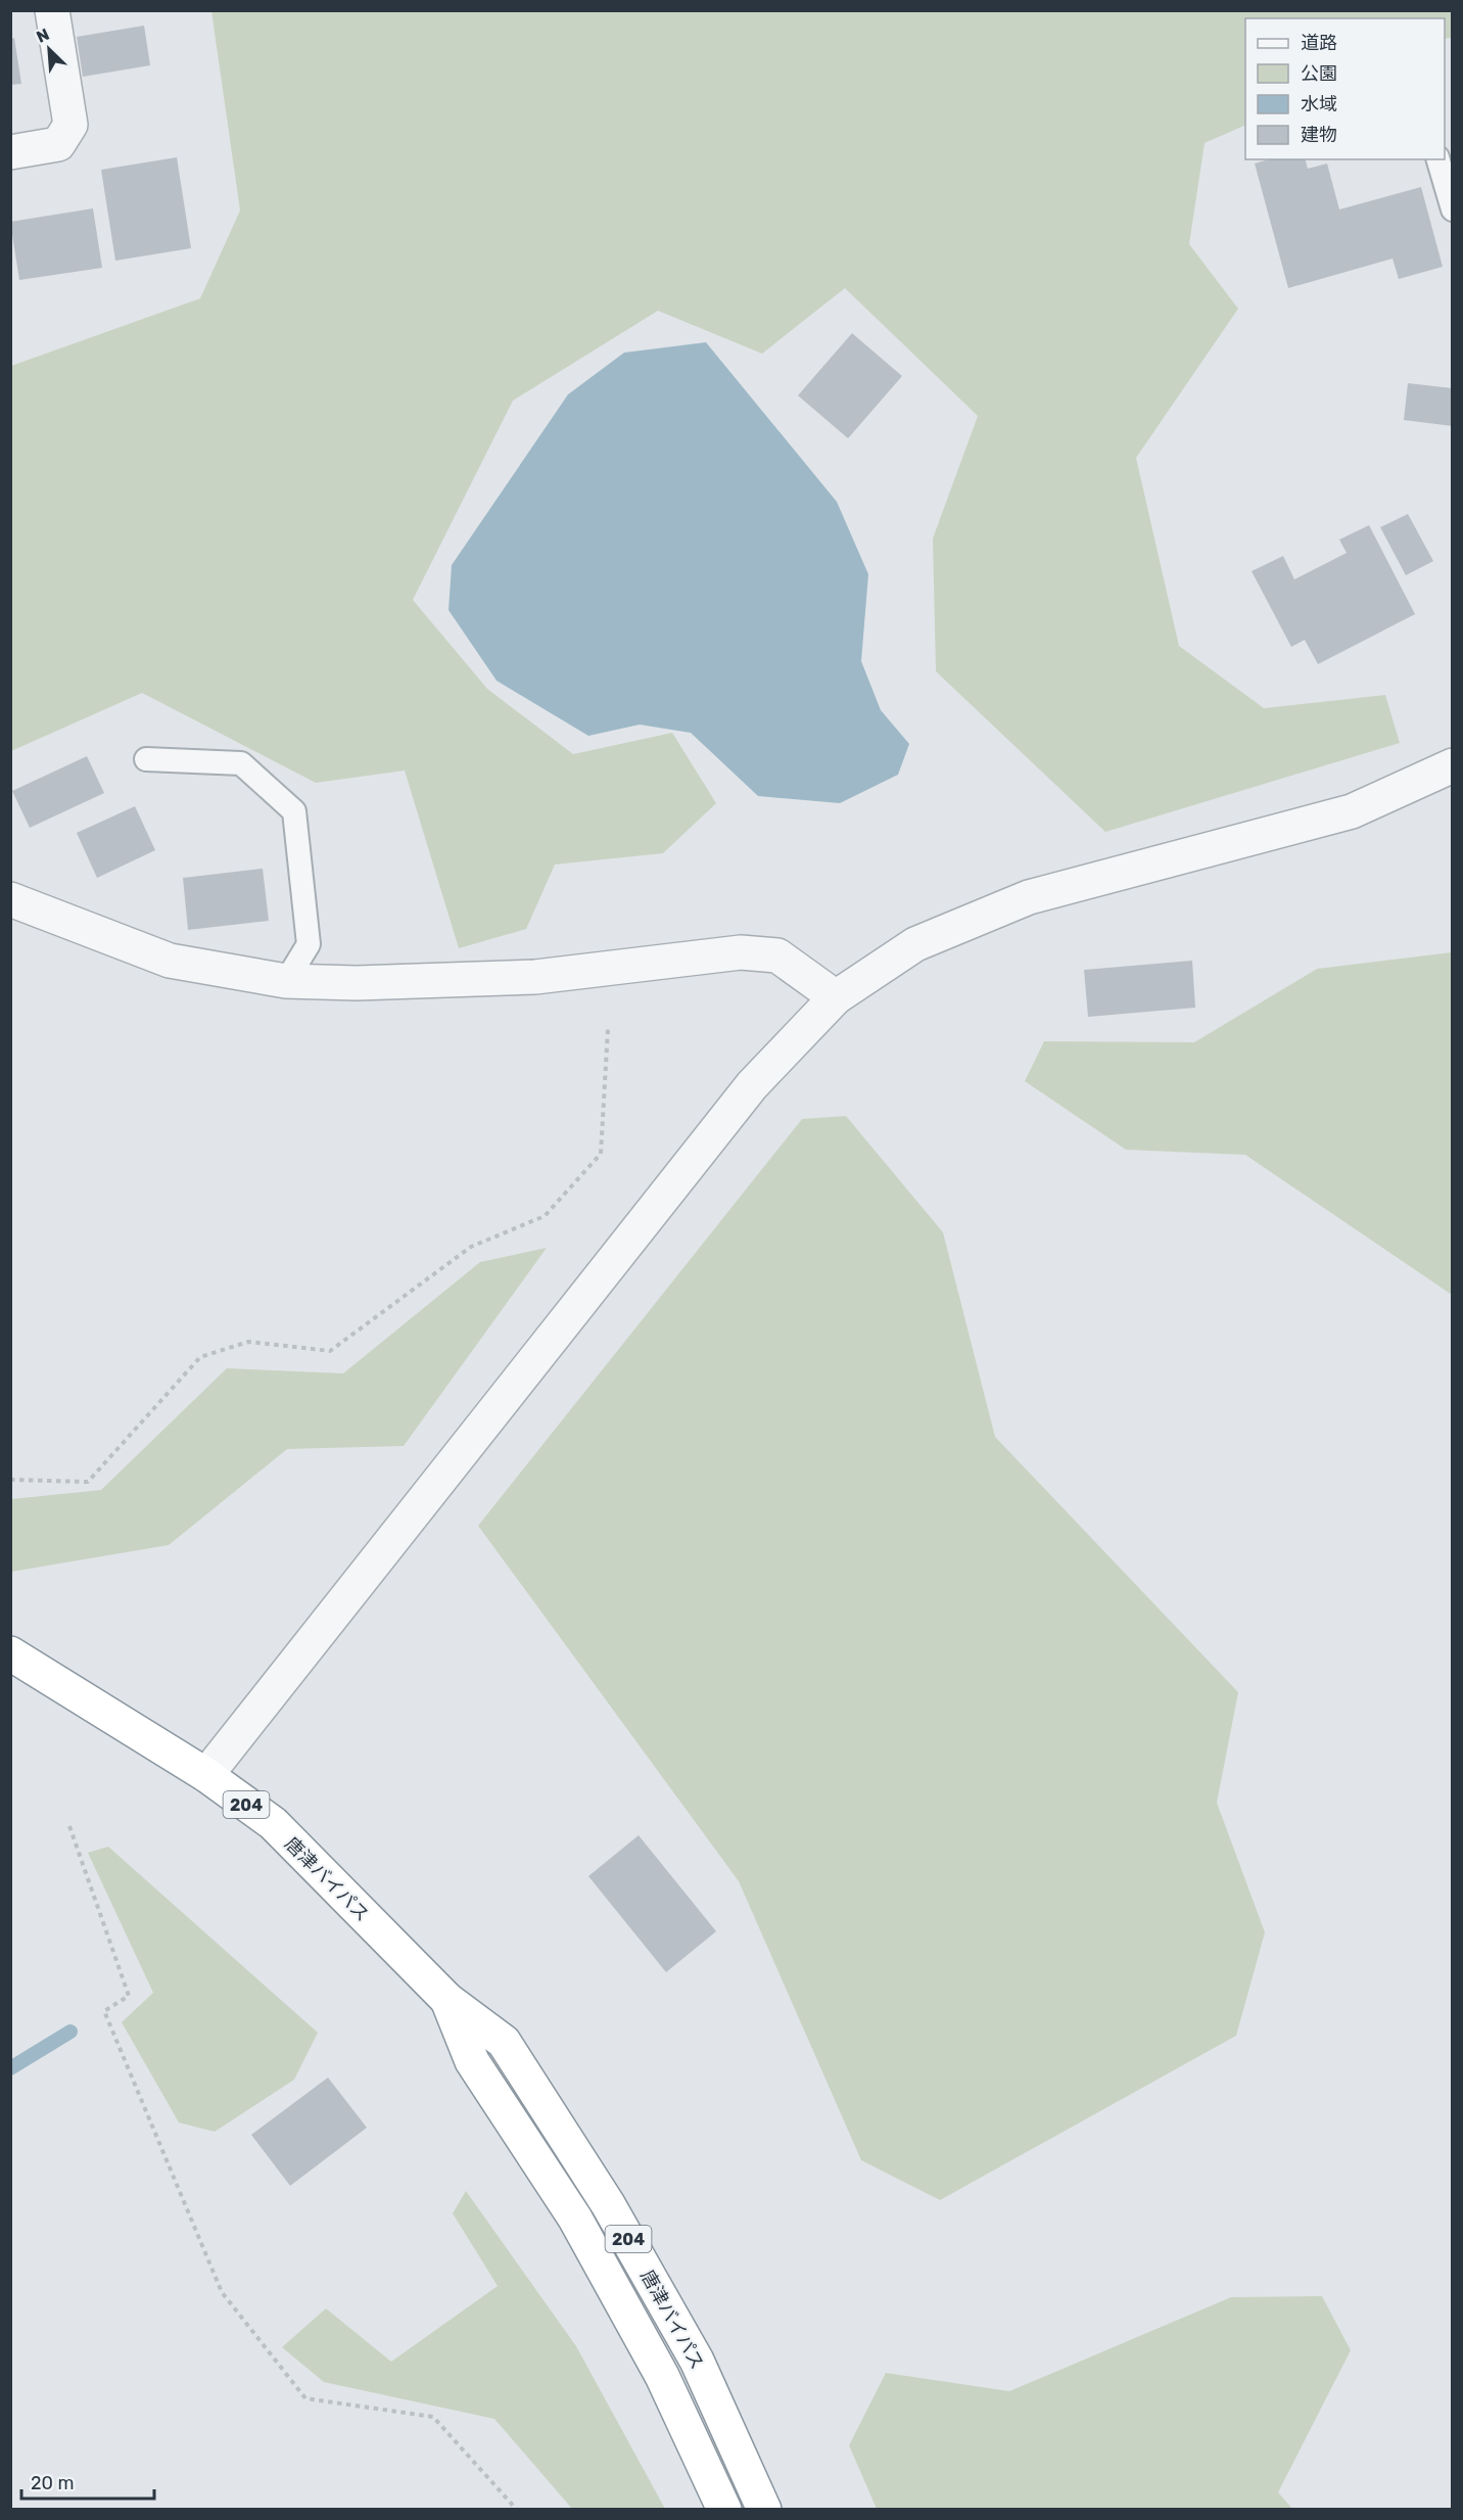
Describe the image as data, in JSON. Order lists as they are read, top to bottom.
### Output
{
  "streets": {
    "highway": ["204", "唐津バイパス"]
  },
  "legend": [
    "道路",
    "公園",
    "水域",
    "建物"
  ],
  "scale_bar": "20 m",
  "north": "top left"
}
